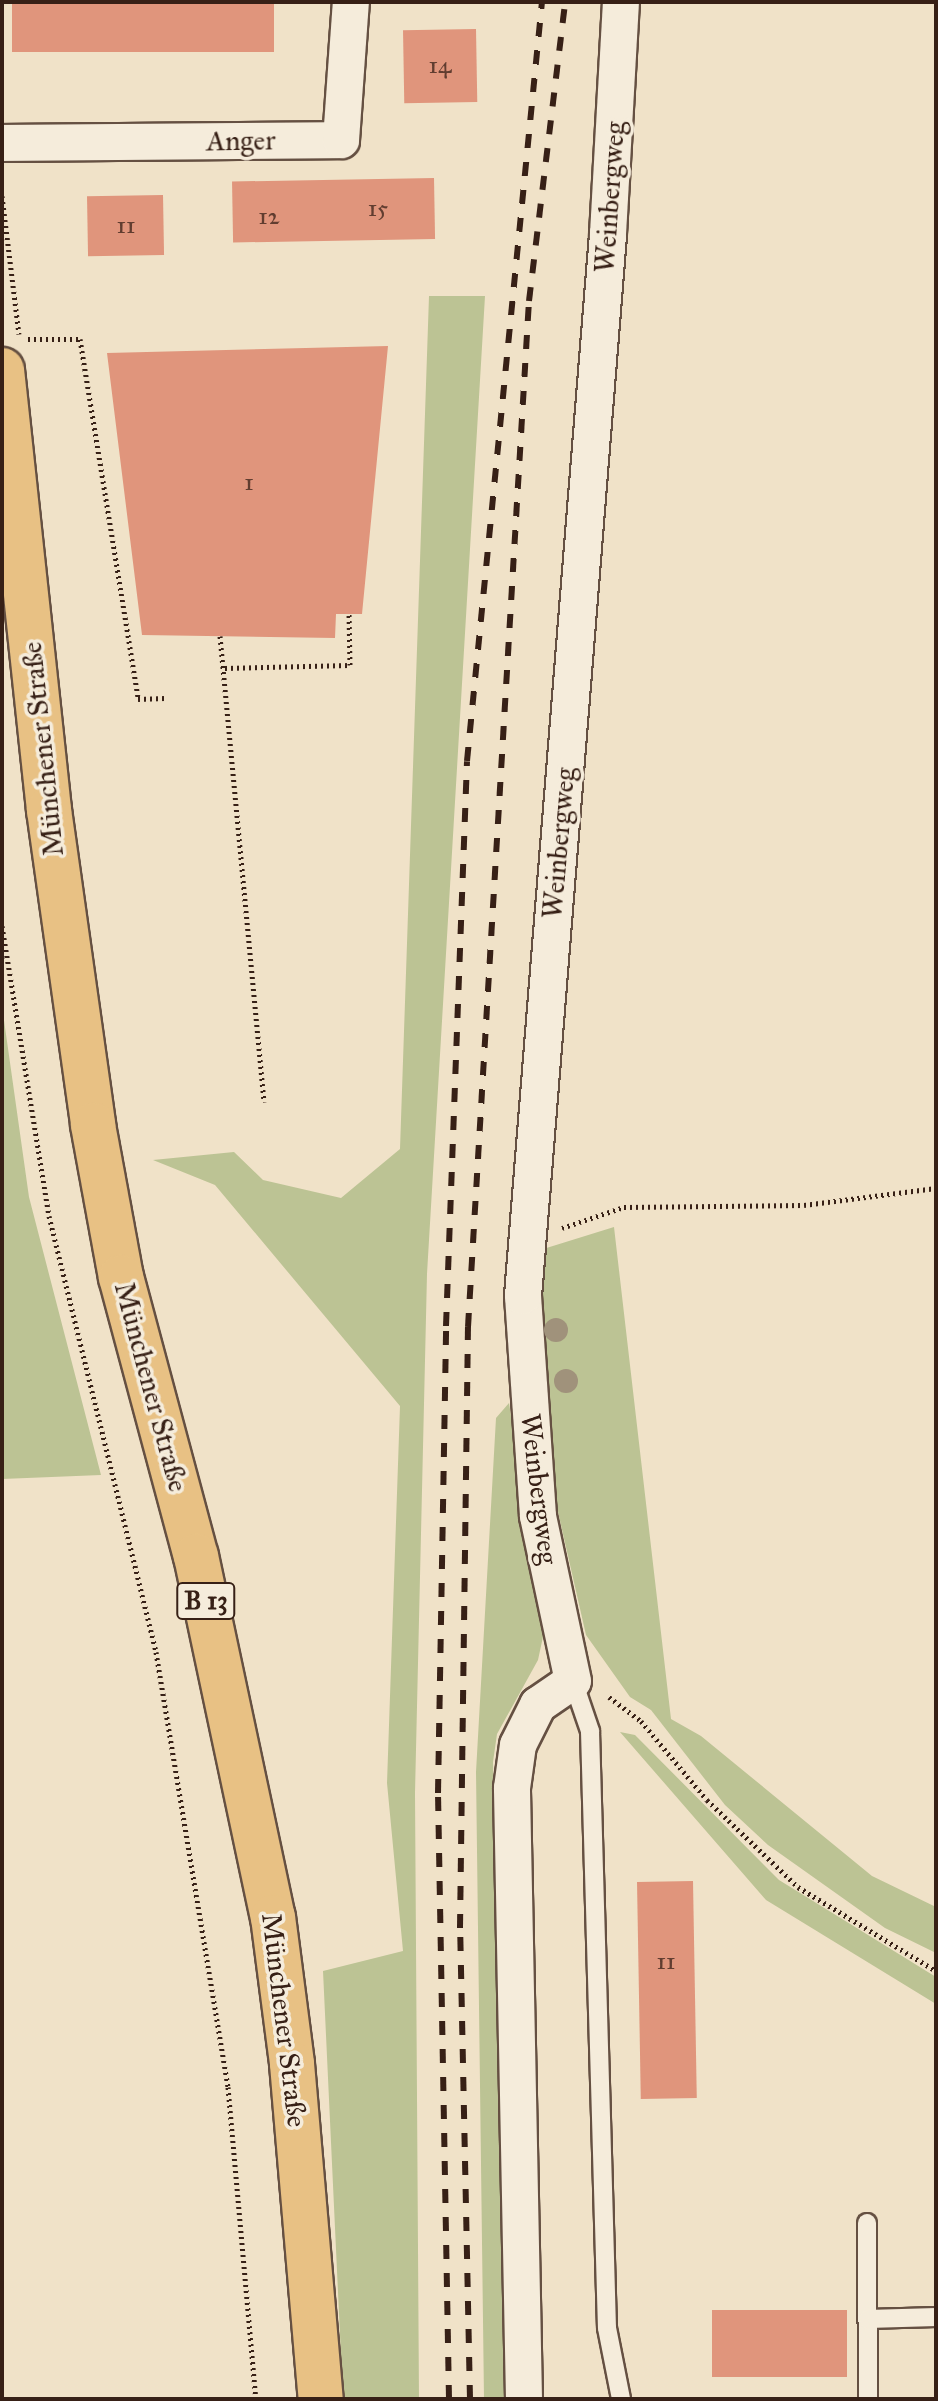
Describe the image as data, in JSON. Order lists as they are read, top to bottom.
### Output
{
  "streets": {
    "main road": ["Münchener Straße", "B 13"],
    "street": ["Anger", "Weinbergweg"]
  },
  "house_numbers": [
    "14",
    "15",
    "12",
    "11",
    "1",
    "11"
  ]
}
